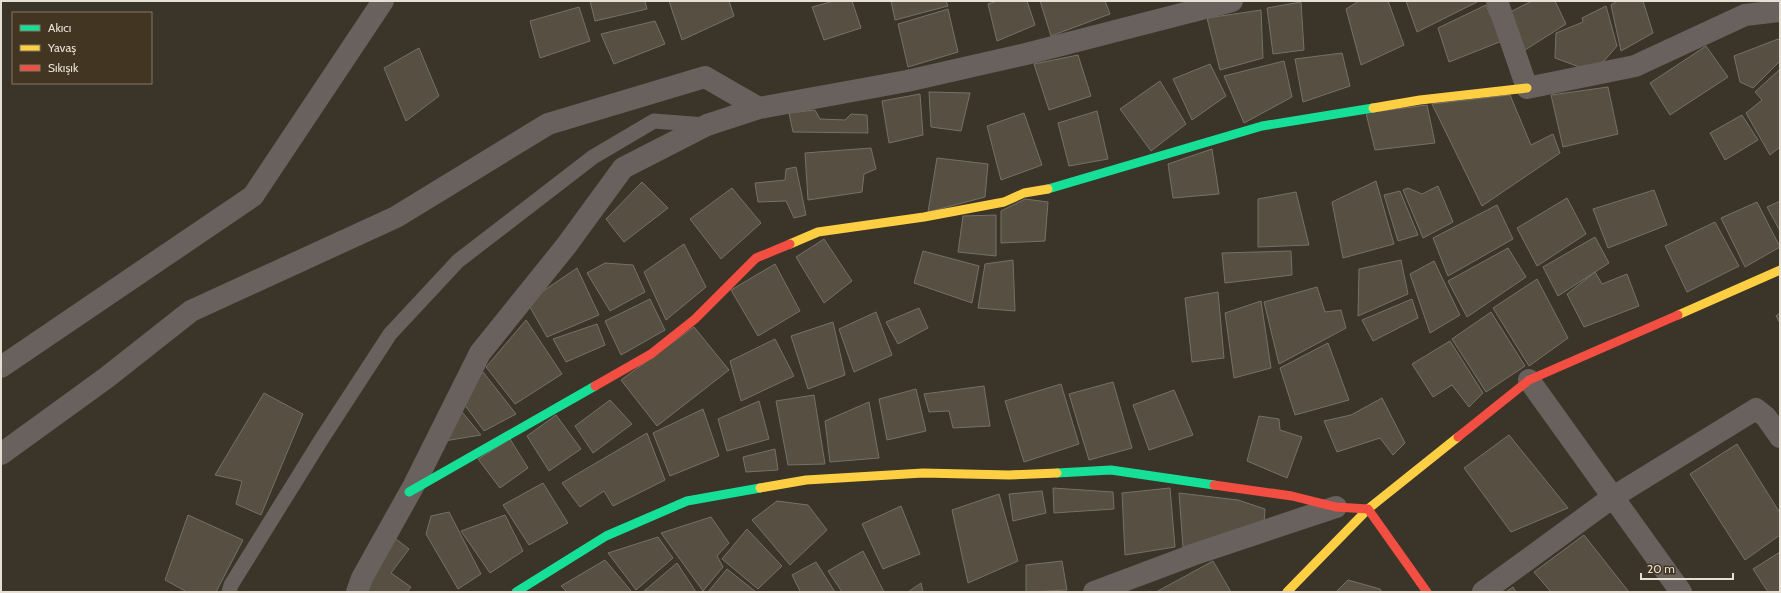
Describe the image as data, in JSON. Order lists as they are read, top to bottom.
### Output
{
  "legend": ["Akıcı", "Yavaş", "Sıkışık"],
  "scale_bar": "20 m"
}
